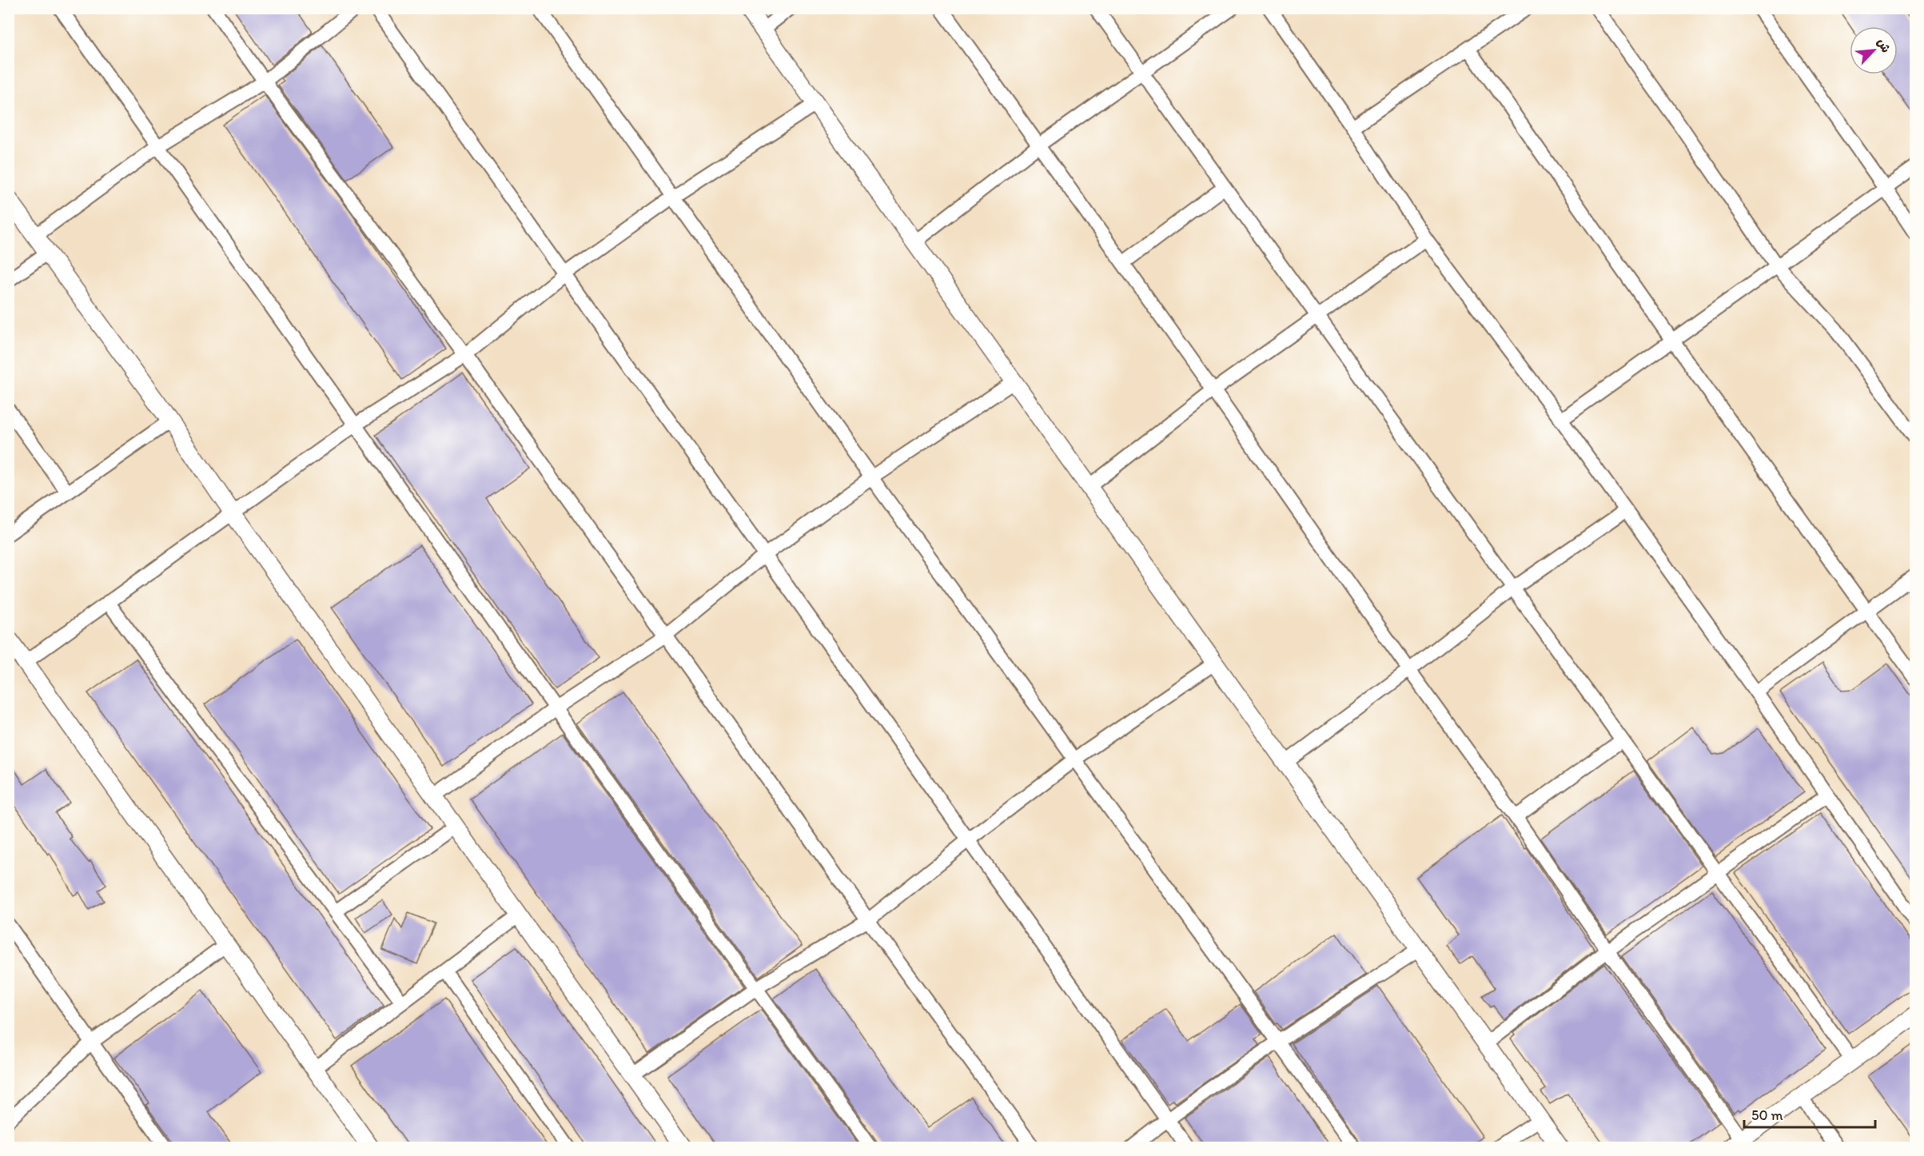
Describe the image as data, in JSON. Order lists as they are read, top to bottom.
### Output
{
  "scale_bar": "50 m",
  "north": "top right"
}
